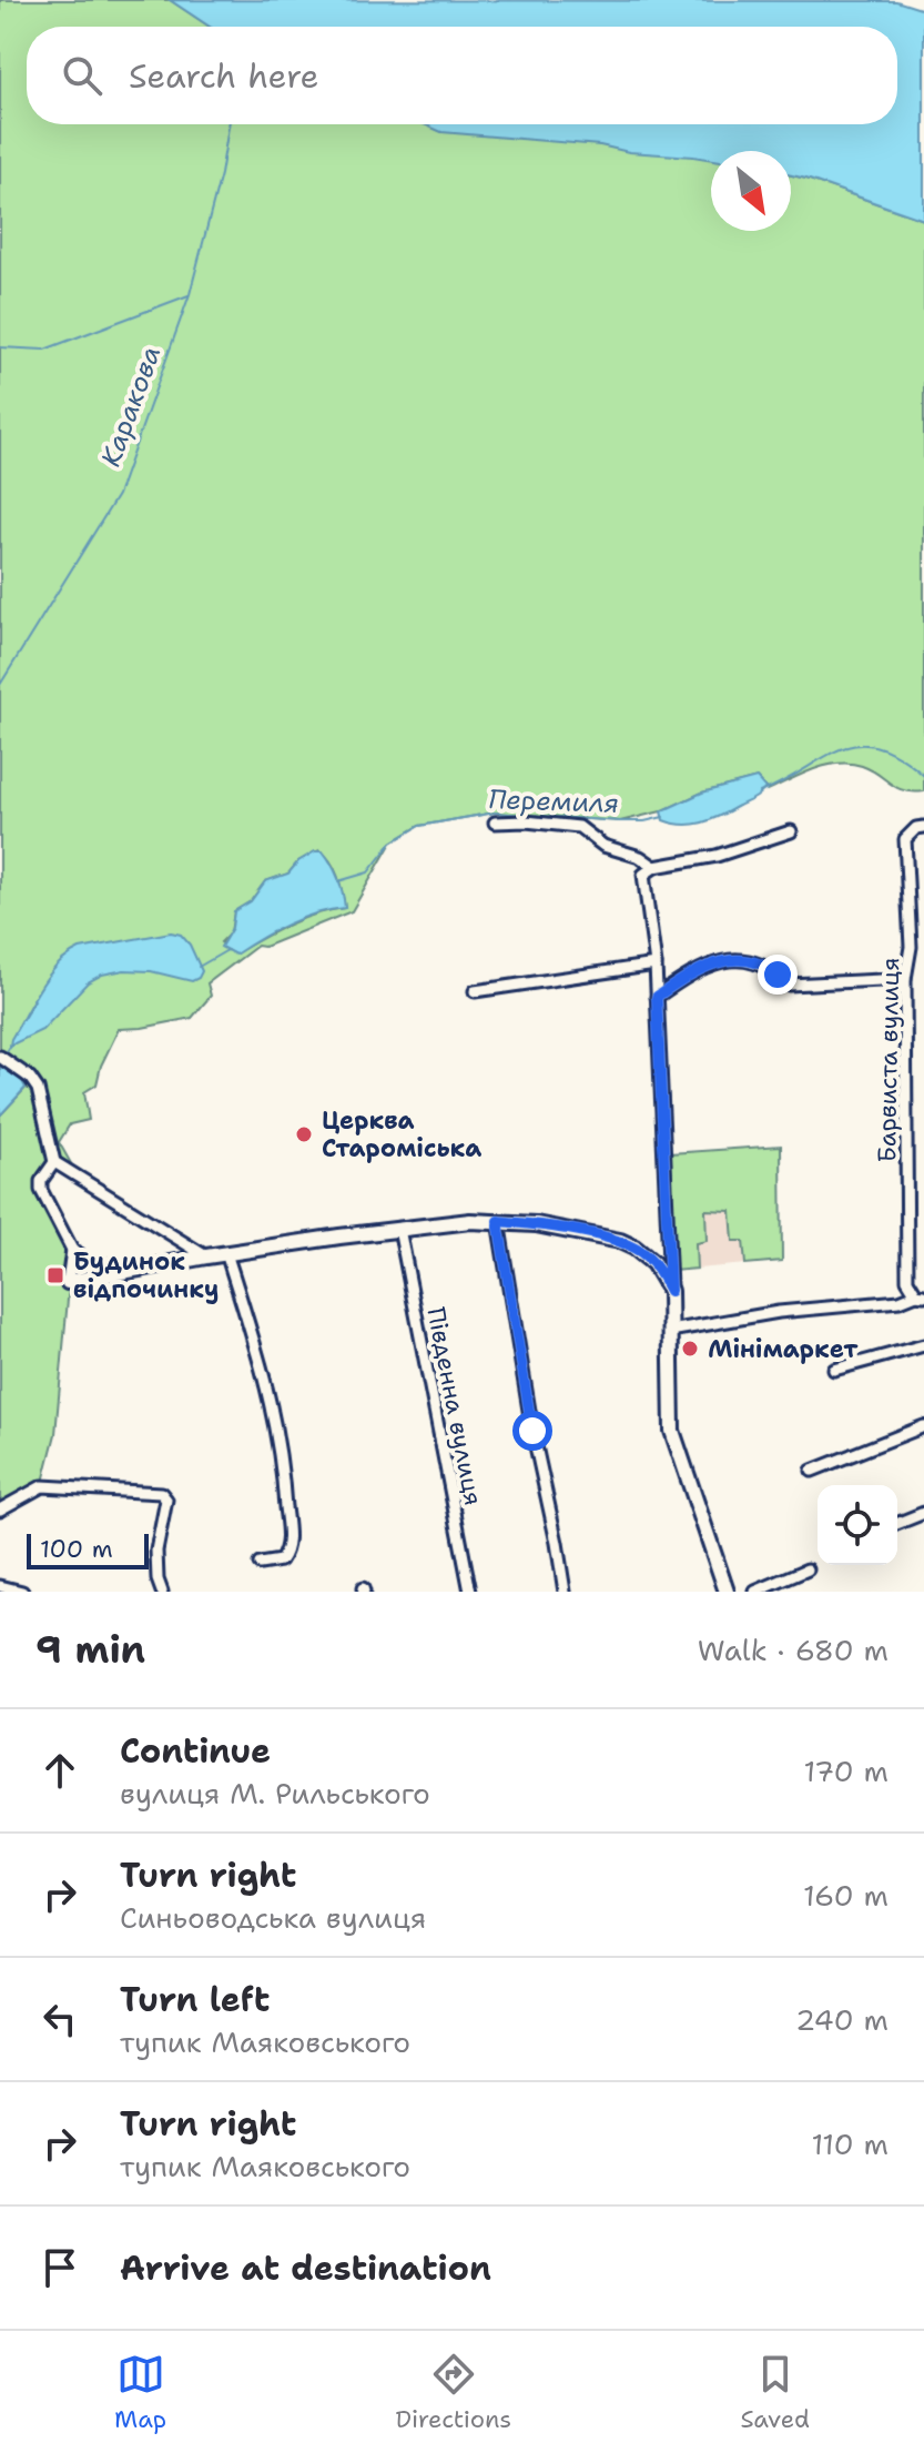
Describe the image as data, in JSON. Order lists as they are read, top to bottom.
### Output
{
  "streets": {
    "street": ["Барвиста вулиця", "Південна вулиця"]
  },
  "water": ["Каракова", "Перемиля"],
  "places": {
    "other": ["Церква Староміська", "Мінімаркет"],
    "transit": ["Будинок відпочинку"]
  },
  "scale_bar": "100 m",
  "north": "bottom right",
  "page": {
    "search": "Search here",
    "scale": "100 m",
    "heading": ["9 min", "Walk · 680 m"],
    "list": [
      ["Continue", "вулиця М. Рильського", "170 m"],
      ["Turn right", "Синьоводська вулиця", "160 m"],
      ["Turn left", "тупик Маяковського", "240 m"],
      ["Turn right", "тупик Маяковського", "110 m"],
      "Arrive at destination"
    ],
    "nav": ["Map", "Directions", "Saved"]
  }
}
